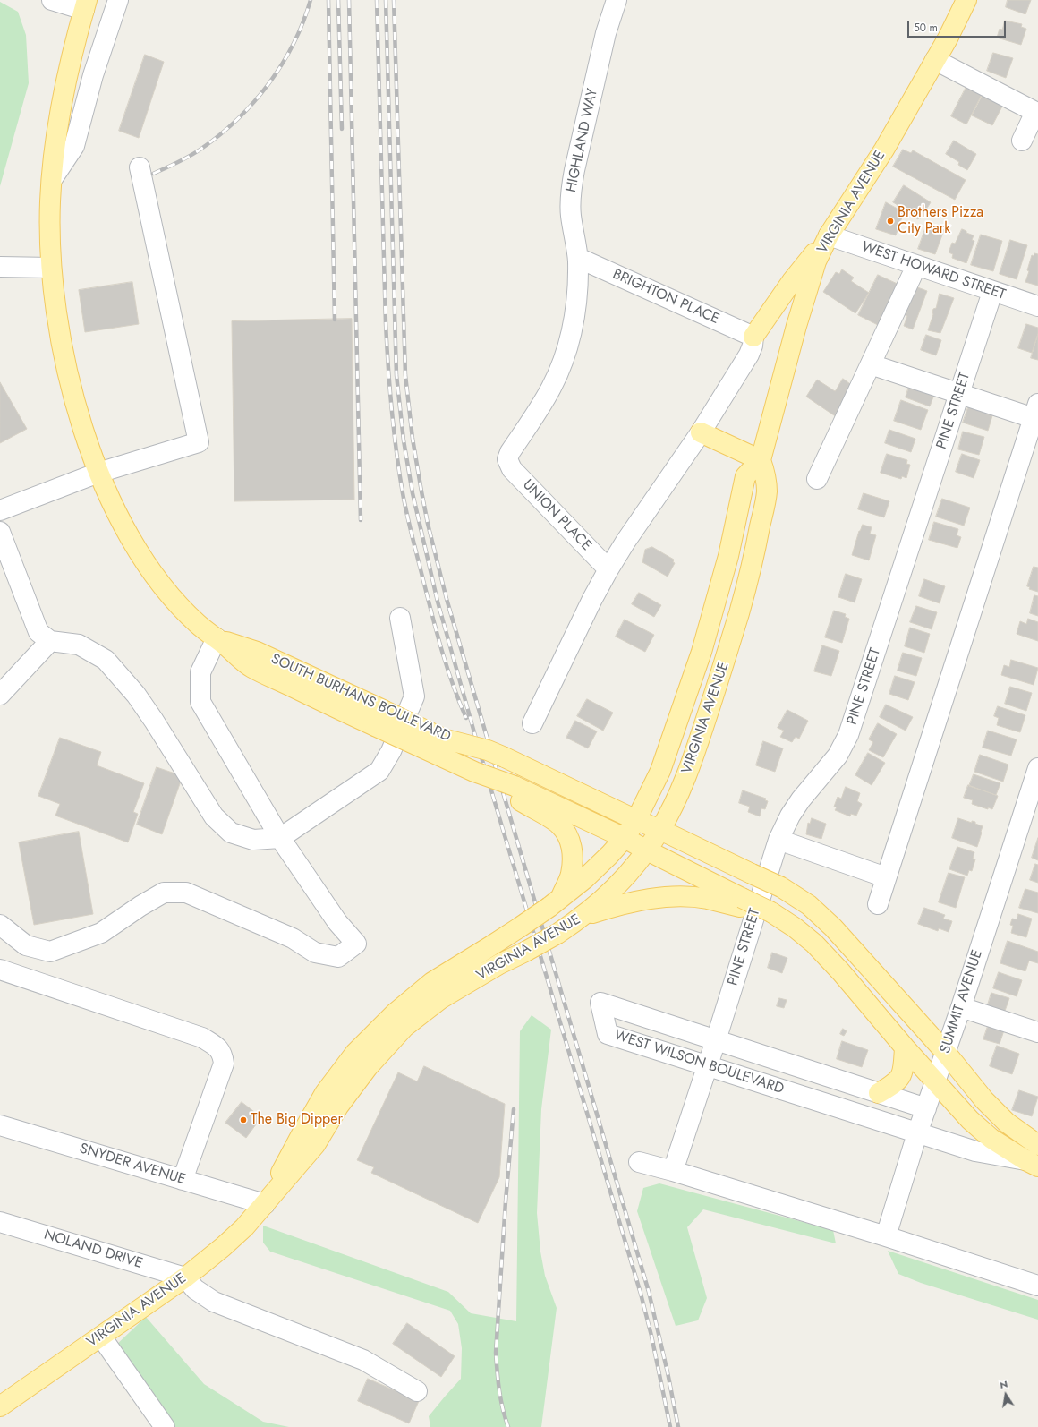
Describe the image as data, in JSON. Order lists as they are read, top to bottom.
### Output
{
  "streets": {
    "main road": ["VIRGINIA AVENUE", "SOUTH BURHANS BOULEVARD", "WEST WILSON BOULEVARD"],
    "street": [
      "HIGHLAND WAY",
      "WEST HOWARD STREET",
      "BRIGHTON PLACE",
      "PINE STREET",
      "UNION PLACE",
      "SUMMIT AVENUE",
      "SNYDER AVENUE",
      "NOLAND DRIVE"
    ]
  },
  "crossings": [
    ["HIGHLAND WAY", "BRIGHTON PLACE"],
    ["HIGHLAND WAY", "UNION PLACE"],
    ["VIRGINIA AVENUE", "WEST HOWARD STREET"],
    ["VIRGINIA AVENUE", "SOUTH BURHANS BOULEVARD"],
    ["VIRGINIA AVENUE", "SNYDER AVENUE"],
    ["VIRGINIA AVENUE", "NOLAND DRIVE"],
    ["WEST HOWARD STREET", "PINE STREET"],
    ["PINE STREET", "WEST WILSON BOULEVARD"],
    ["SUMMIT AVENUE", "WEST WILSON BOULEVARD"]
  ],
  "places": ["Brothers Pizza City Park", "The Big Dipper"],
  "scale_bar": "50 m",
  "north": "top"
}
